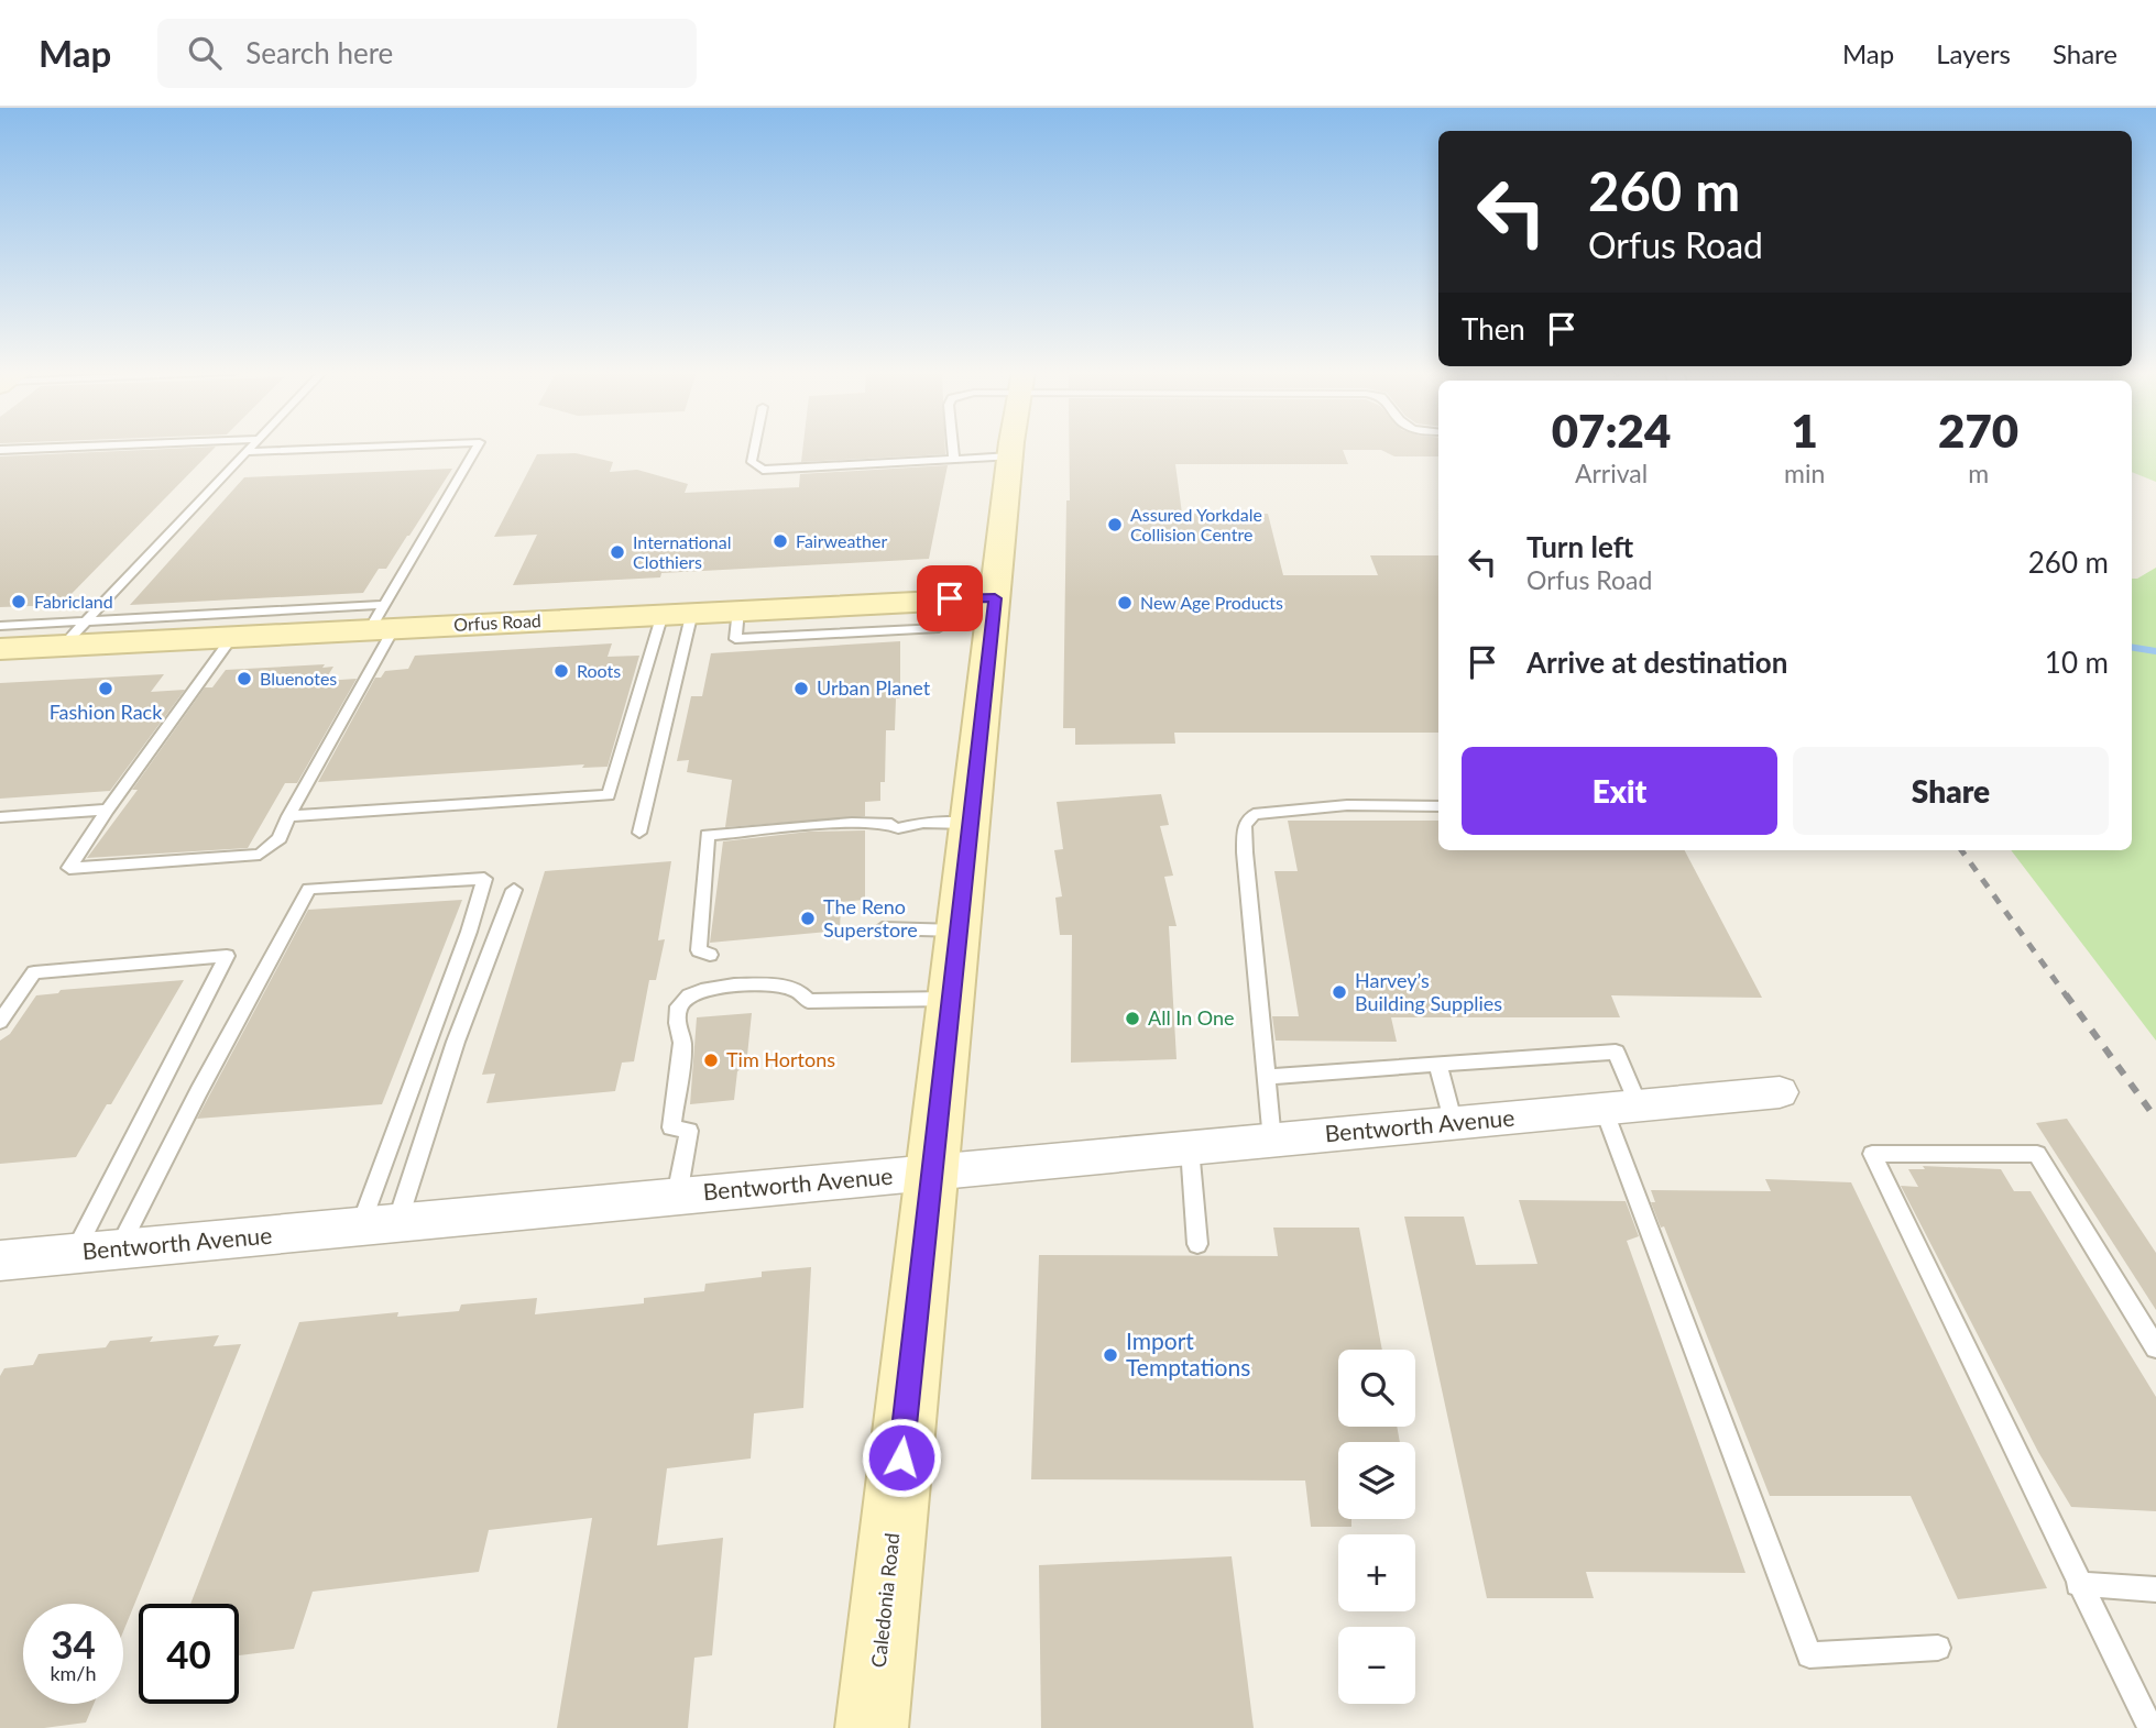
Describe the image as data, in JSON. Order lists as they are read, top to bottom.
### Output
{
  "streets": {
    "street": ["Orfus Road", "Bentworth Avenue", "Caledonia Road"]
  },
  "crossings": [
    ["Orfus Road", "Caledonia Road"],
    ["Bentworth Avenue", "Caledonia Road"]
  ],
  "places": [
    "Assured Yorkdale Collision Centre",
    "Fairweather",
    "International Clothiers",
    "Fabricland",
    "New Age Products",
    "Roots",
    "Bluenotes",
    "Fashion Rack",
    "Urban Planet",
    "The Reno Superstore",
    "Harvey’s Building Supplies",
    "All In One",
    "Tim Hortons",
    "Import Temptations"
  ],
  "page": {
    "header": "Map",
    "search": "Search here",
    "nav": ["Map", "Layers", "Share"],
    "turn": ["260 m", "Orfus Road"],
    "then": "Then",
    "eta": [
      "07:24",
      "Arrival",
      "1",
      "min",
      "270",
      "m"
    ],
    "list": [
      {
        "name": "Turn left",
        "note": "Orfus Road",
        "value": "260 m"
      },
      {
        "name": "Arrive at destination",
        "value": "10 m"
      }
    ],
    "buttons": ["Exit", "Share"],
    "map_buttons": ["+", "−"],
    "speed": "34 km/h",
    "limit": "40"
  }
}
